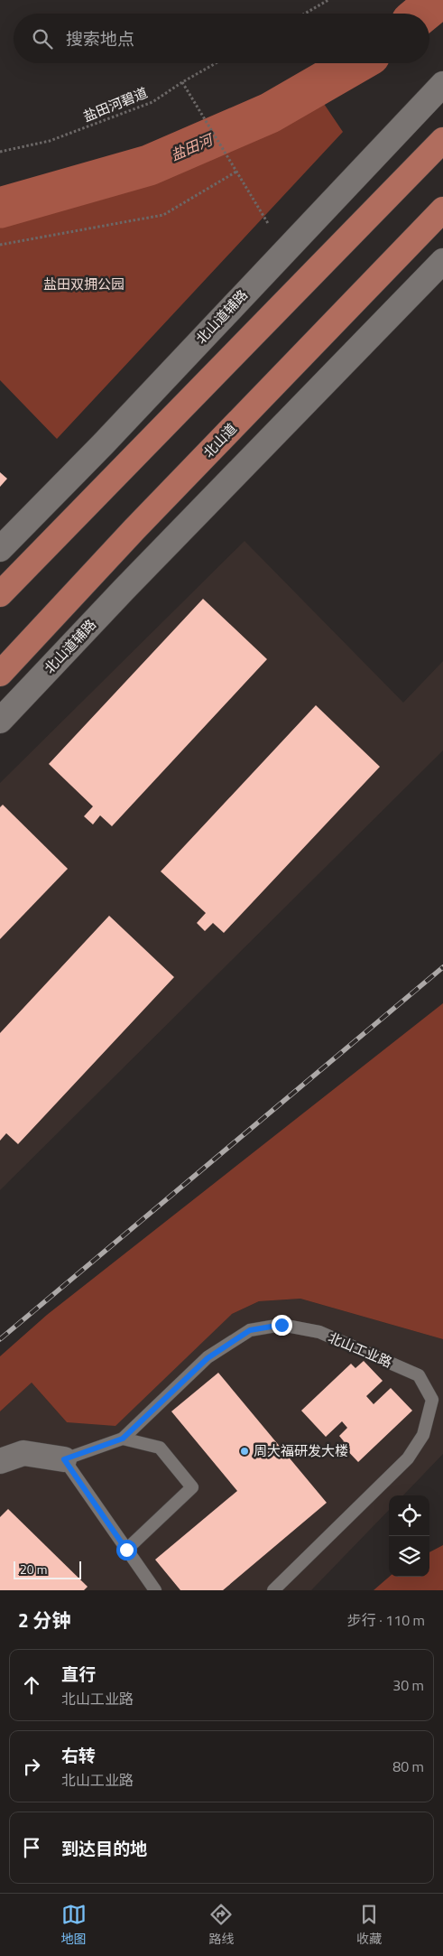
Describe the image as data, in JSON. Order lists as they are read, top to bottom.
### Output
{
  "streets": {
    "main road": ["北山道"],
    "street": ["北山道辅路", "北山工业路"],
    "path": ["盐田河碧道"]
  },
  "water": ["盐田河"],
  "parks": ["盐田双拥公园"],
  "places": ["周大福研发大楼"],
  "scale_bar": "20 m",
  "page": {
    "search": "搜索地点",
    "scale": "20 m",
    "heading": ["2 分钟", "步行 · 110 m"],
    "list": [
      ["直行", "北山工业路", "30 m"],
      ["右转", "北山工业路", "80 m"],
      "到达目的地"
    ],
    "nav": ["地图", "路线", "收藏"]
  }
}
